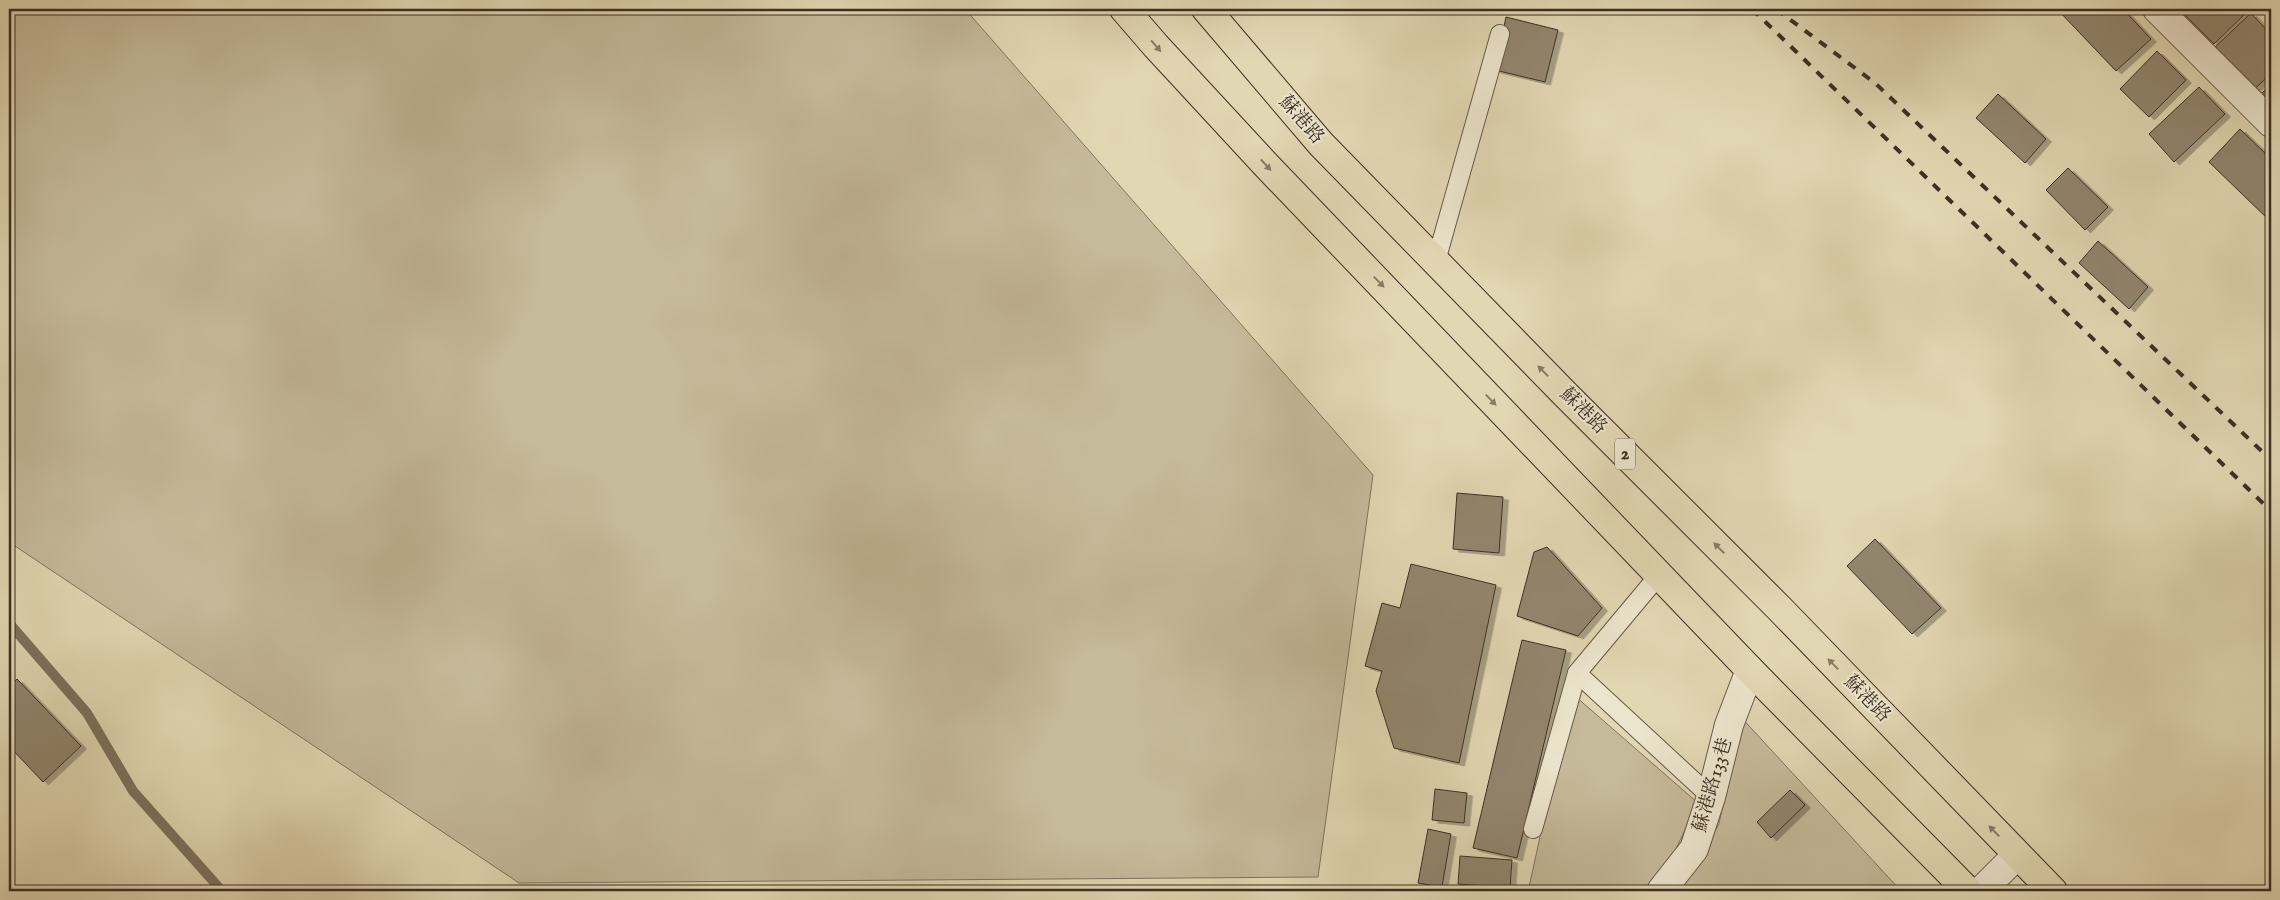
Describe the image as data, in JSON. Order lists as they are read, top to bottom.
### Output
{
  "streets": {
    "main road": ["蘇港路", "2"],
    "street": ["蘇港路133巷"]
  }
}
